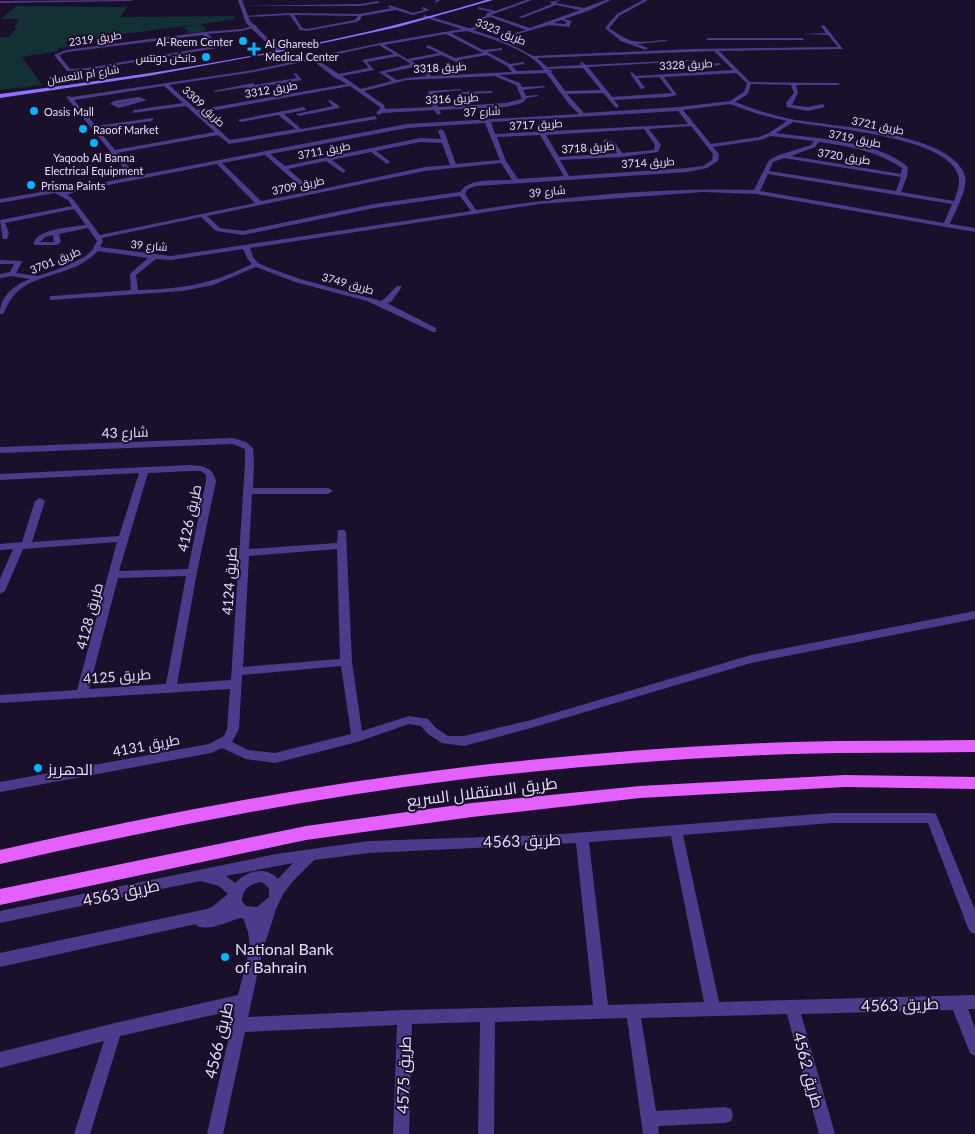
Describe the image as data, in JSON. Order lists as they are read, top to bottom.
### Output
{
  "streets": {
    "main road": ["شارع ام النعسان", "طريق الاستقلال السريع"],
    "street": [
      "طريق 3323",
      "طريق 2319",
      "طريق 3328",
      "طريق 3318",
      "طريق 3312",
      "طريق 3316",
      "طريق 3309",
      "شارع 37",
      "طريق 3717",
      "طريق 3721",
      "طريق 3719",
      "طريق 3718",
      "طريق 3711",
      "طريق 3720",
      "طريق 3714",
      "طريق 3709",
      "شارع 39",
      "طريق 3701",
      "طريق 3749",
      "شارع 43",
      "طريق 4126",
      "طريق 4124",
      "طريق 4128",
      "طريق 4125",
      "طريق 4131",
      "طريق 4563",
      "طريق 4566",
      "طريق 4562",
      "طريق 4575"
    ]
  },
  "crossings": [
    ["طريق 3323", "طريق 3318"],
    ["طريق 3323", "شارع ام النعسان"],
    ["طريق 3323", "شارع 37"],
    ["طريق 3312", "طريق 3309"],
    ["شارع 37", "طريق 3721"],
    ["طريق 3717", "طريق 3718"],
    ["طريق 3721", "طريق 3719"],
    ["طريق 3721", "شارع 39"],
    ["طريق 3719", "طريق 3720"],
    ["طريق 3719", "طريق 3714"],
    ["طريق 3720", "شارع 39"],
    ["طريق 3714", "طريق 3709"],
    ["طريق 3709", "طريق 3701"],
    ["شارع 39", "طريق 3701"],
    ["شارع 43", "طريق 4124"],
    ["طريق 4126", "طريق 4128"],
    ["طريق 4126", "طريق 4125"],
    ["طريق 4124", "طريق 4125"],
    ["طريق 4128", "طريق 4125"],
    ["طريق 4563", "طريق 4566"],
    ["طريق 4563", "طريق 4562"],
    ["طريق 4563", "طريق 4575"]
  ],
  "places": {
    "other": [
      "Al-Reem Center",
      "دانكن دونتس",
      "Oasis Mall",
      "Raoof Market",
      "Yaqoob Al Banna Electrical Equipment",
      "Prisma Paints",
      "الدهريز",
      "National Bank of Bahrain"
    ],
    "health": ["Al Ghareeb Medical Center"]
  }
}
